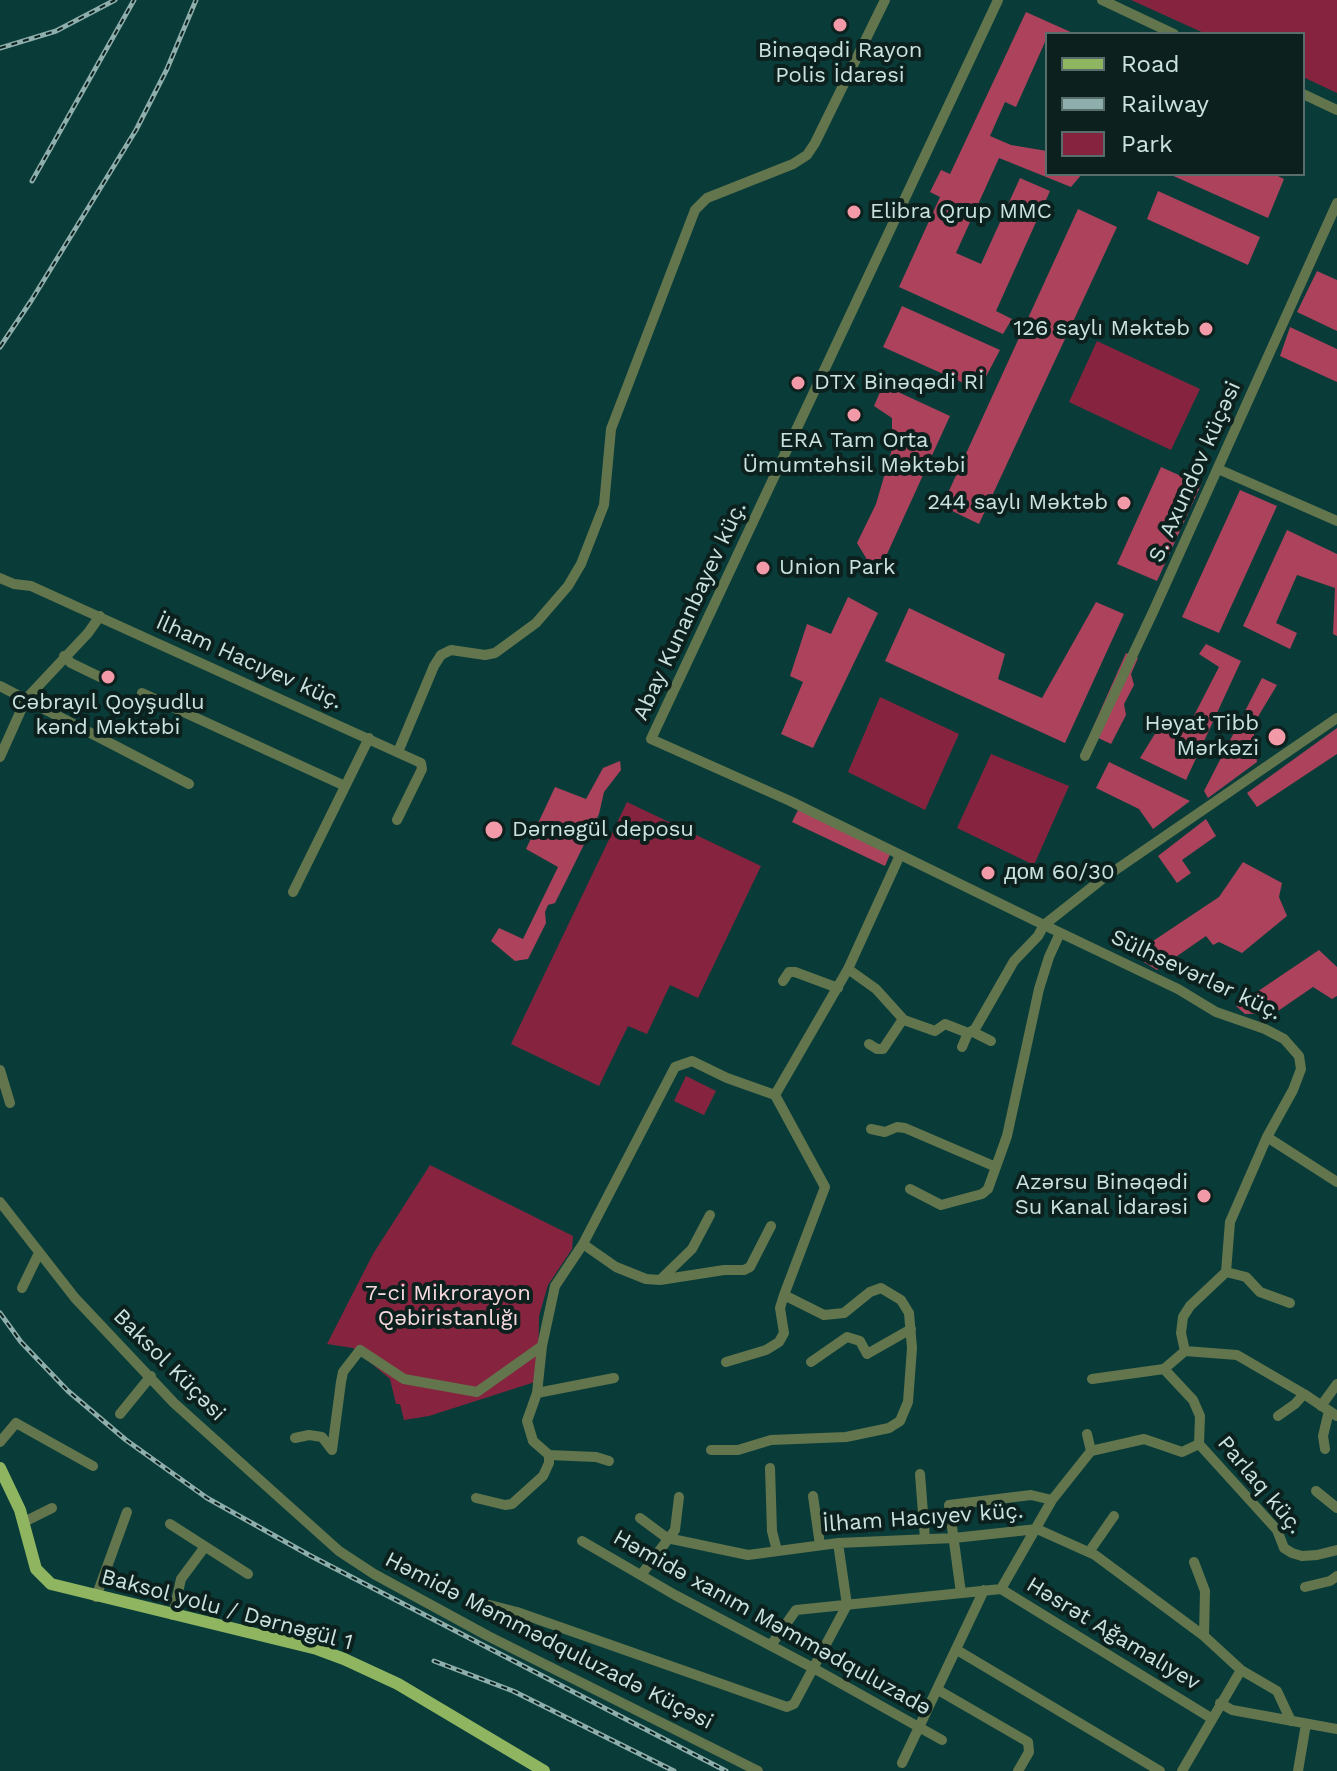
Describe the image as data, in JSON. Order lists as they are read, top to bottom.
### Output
{
  "streets": {
    "main road": ["Baksol yolu / Dərnəgül 1"],
    "street": [
      "S. Axundov küçəsi",
      "Abay Kunanbayev küç.",
      "İlham Hacıyev küç.",
      "Sülhsevərlər küç.",
      "Baksol Küçəsi",
      "Parlaq küç.",
      "Həmidə xanım Məmmədquluzadə",
      "Həsrət Ağamalıyev",
      "Həmidə Məmmədquluzadə Küçəsi"
    ]
  },
  "crossings": [
    ["Abay Kunanbayev küç.", "Sülhsevərlər küç."],
    ["İlham Hacıyev küç.", "Həsrət Ağamalıyev"],
    ["Baksol Küçəsi", "Həmidə Məmmədquluzadə Küçəsi"],
    ["Həmidə xanım Məmmədquluzadə", "Həsrət Ağamalıyev"],
    ["Həmidə xanım Məmmədquluzadə", "Həmidə Məmmədquluzadə Küçəsi"],
    ["Həsrət Ağamalıyev", "Həmidə Məmmədquluzadə Küçəsi"]
  ],
  "parks": ["7-ci Mikrorayon Qəbiristanlığı"],
  "places": [
    "Binəqədi Rayon Polis İdarəsi",
    "Elibra Qrup MMC",
    "126 saylı Məktəb",
    "DTX Binəqədi Rİ",
    "ERA Tam Orta Ümumtəhsil Məktəbi",
    "244 saylı Məktəb",
    "Union Park",
    "Cəbrayıl Qoyşudlu kənd Məktəbi",
    "Həyat Tibb Mərkəzi",
    "Dərnəgül deposu",
    "дом 60/30",
    "Azərsu Binəqədi Su Kanal İdarəsi"
  ],
  "legend": ["Road", "Railway", "Park"]
}
